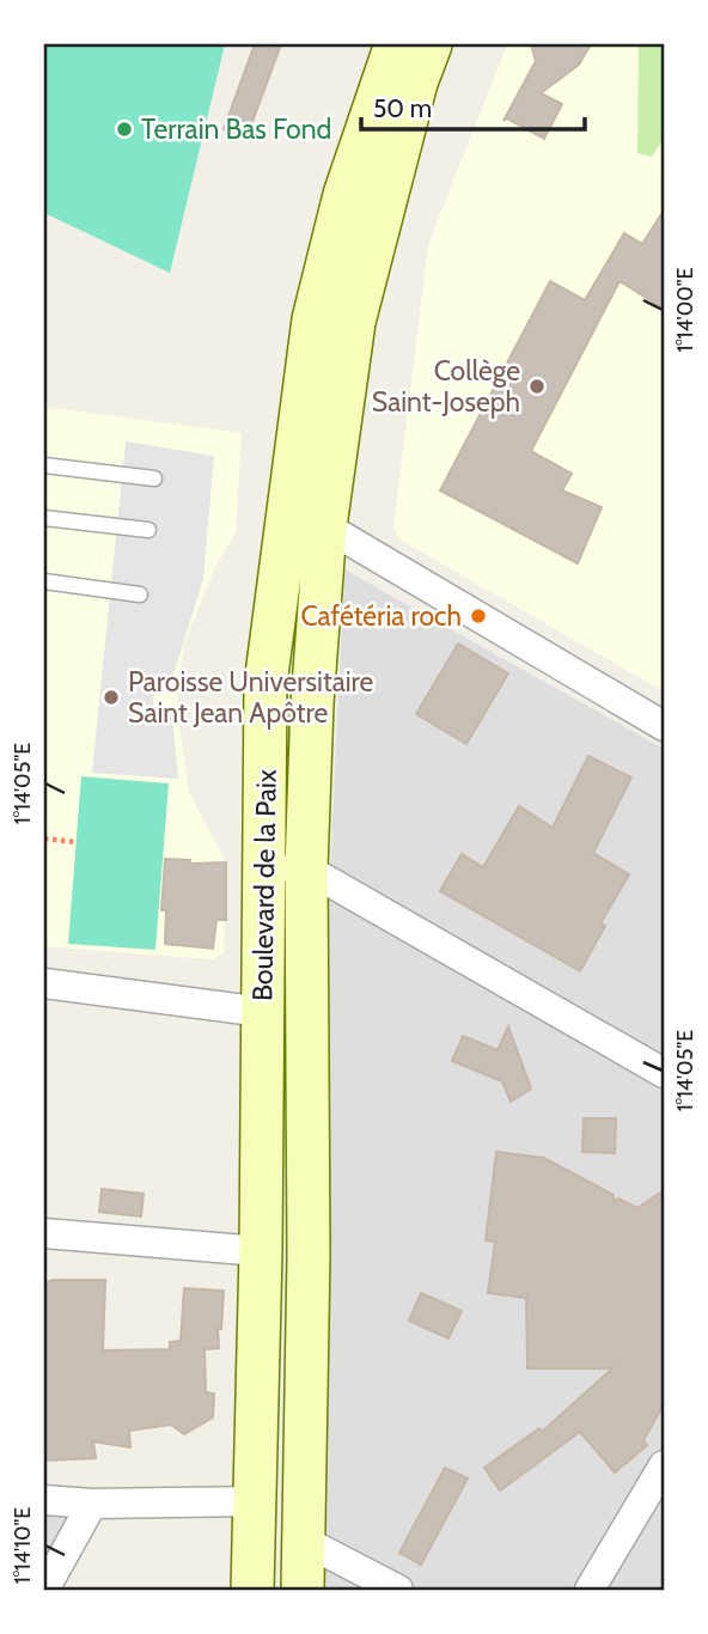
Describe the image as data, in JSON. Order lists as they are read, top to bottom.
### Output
{
  "streets": {
    "main road": ["Boulevard de la Paix"]
  },
  "places": [
    "Terrain Bas Fond",
    "Collège Saint-Joseph",
    "Cafétéria roch",
    "Paroisse Universitaire Saint Jean Apôtre"
  ],
  "scale_bar": "50 m",
  "coordinates": ["1°14'00\"E", "1°14'05\"E", "1°14'10\"E"]
}
